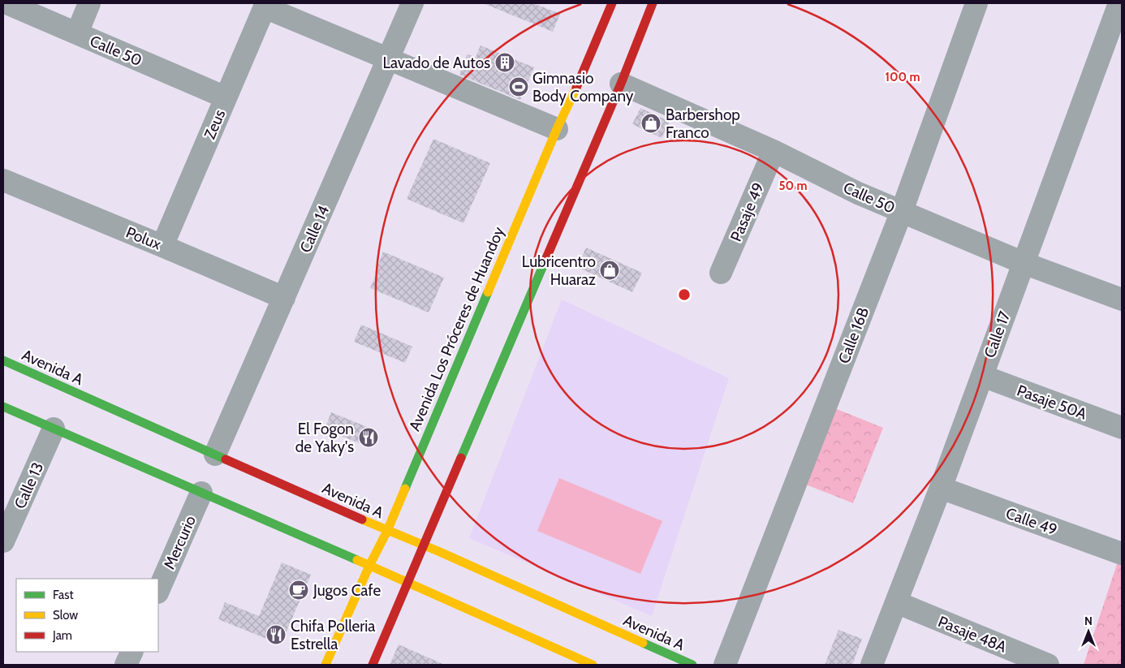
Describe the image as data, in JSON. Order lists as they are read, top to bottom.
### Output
{
  "streets": {
    "main road": ["Avenida Los Próceres de Huandoy", "Avenida A"],
    "street": [
      "Calle 50",
      "Zeus",
      "Pasaje 49",
      "Calle 14",
      "Polux",
      "Calle 17",
      "Calle 16B",
      "Pasaje 50A",
      "Calle 13",
      "Calle 49",
      "Mercurio",
      "Pasaje 48A"
    ]
  },
  "crossings": [
    ["Calle 50", "Zeus"],
    ["Calle 50", "Pasaje 49"],
    ["Calle 50", "Calle 17"],
    ["Calle 50", "Calle 16B"],
    ["Zeus", "Polux"],
    ["Calle 14", "Polux"],
    ["Calle 14", "Avenida A"],
    ["Avenida Los Próceres de Huandoy", "Avenida A"],
    ["Calle 17", "Pasaje 50A"],
    ["Calle 17", "Calle 49"],
    ["Calle 17", "Pasaje 48A"]
  ],
  "places": {
    "building": ["Lavado de Autos"],
    "sports": ["Gimnasio Body Company"],
    "shop": ["Barbershop Franco", "Lubricentro Huaraz"],
    "restaurant": ["El Fogon de Yaky's", "Chifa Polleria Estrella"],
    "cafe": ["Jugos Cafe"]
  },
  "legend": ["Fast", "Slow", "Jam"],
  "north": "top",
  "rings": ["100 m", "50 m"]
}
